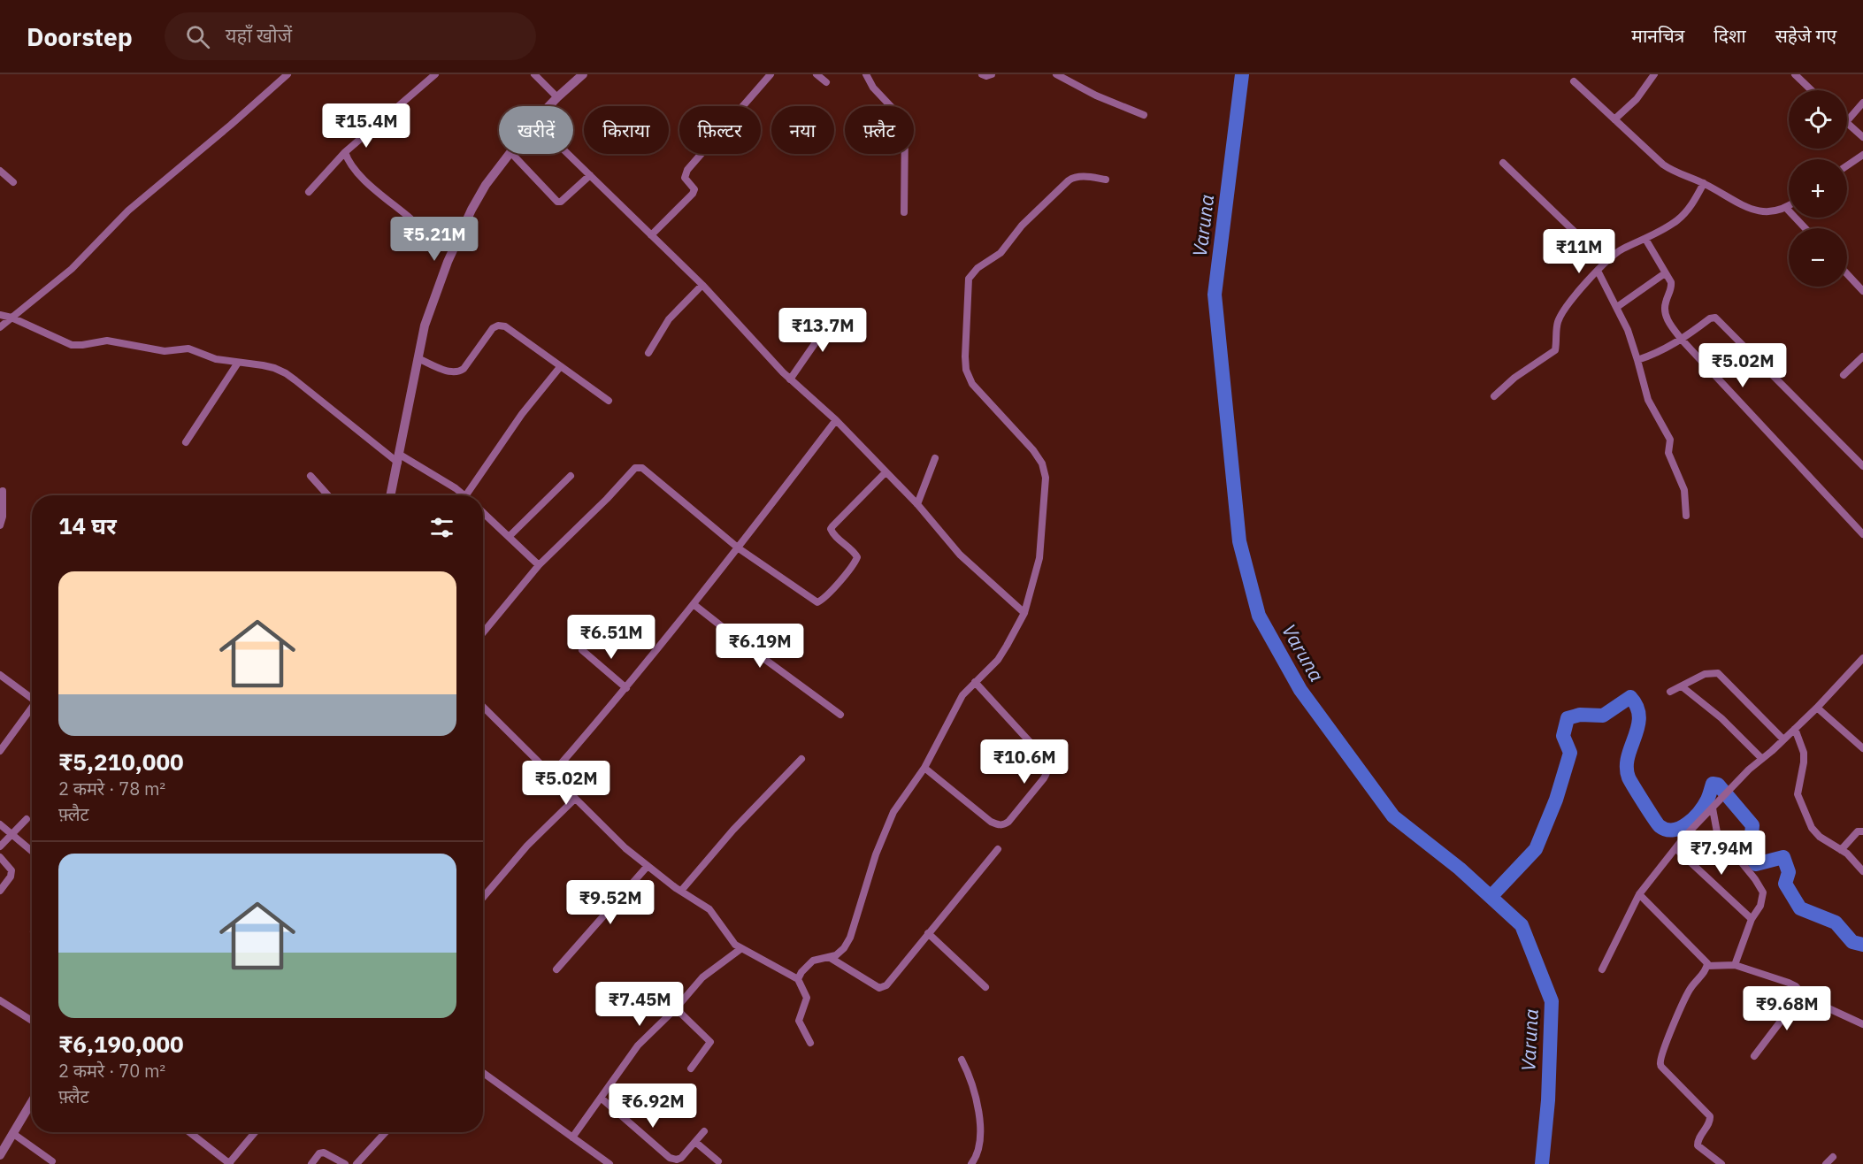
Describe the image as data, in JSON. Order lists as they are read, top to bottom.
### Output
{
  "water": ["Varuna"],
  "page": {
    "header": "Doorstep",
    "search": "यहाँ खोजें",
    "nav": ["मानचित्र", "दिशा", "सहेजे गए"],
    "map_buttons": ["+", "−"],
    "price": [
      "₹15.4M",
      "₹5.21M",
      "₹11M",
      "₹13.7M",
      "₹5.02M",
      "₹6.51M",
      "₹6.19M",
      "₹10.6M",
      "₹5.02M",
      "₹7.94M",
      "₹9.52M",
      "₹7.45M",
      "₹9.68M",
      "₹6.92M"
    ],
    "chip": [
      "खरीदें",
      "किराया",
      "फ़िल्टर",
      "नया",
      "फ़्लैट"
    ],
    "heading": "14 घर",
    "list": [
      {
        "name": "₹5,210,000",
        "note": "2 कमरे · 78 m² · फ़्लैट"
      },
      {
        "name": "₹6,190,000",
        "note": "2 कमरे · 70 m² · फ़्लैट"
      }
    ]
  }
}
